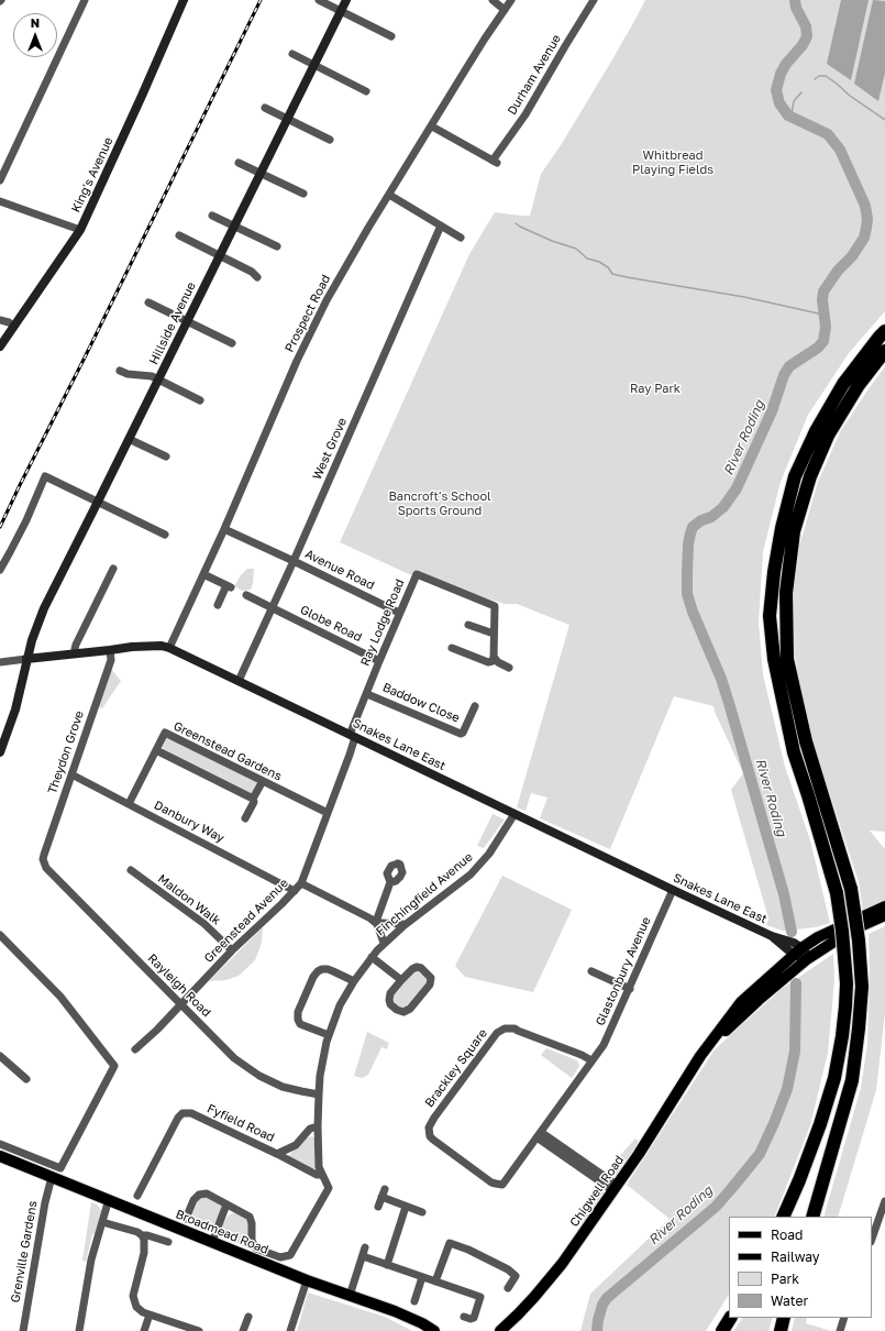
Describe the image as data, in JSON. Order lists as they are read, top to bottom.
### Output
{
  "streets": {
    "main road": ["Chigwell Road", "Broadmead Road"],
    "street": [
      "Durham Avenue",
      "King's Avenue",
      "Prospect Road",
      "Hillside Avenue",
      "West Grove",
      "Avenue Road",
      "Ray Lodge Road",
      "Globe Road",
      "Baddow Close",
      "Snakes Lane East",
      "Greenstead Gardens",
      "Theydon Grove",
      "Danbury Way",
      "Finchingfield Avenue",
      "Maldon Walk",
      "Greenstead Avenue",
      "Glastonbury Avenue",
      "Rayleigh Road",
      "Brackley Square",
      "Fyfield Road",
      "Grenville Gardens"
    ]
  },
  "crossings": [
    ["Durham Avenue", "Prospect Road"],
    ["Prospect Road", "Avenue Road"],
    ["Prospect Road", "Snakes Lane East"],
    ["Hillside Avenue", "Snakes Lane East"],
    ["West Grove", "Avenue Road"],
    ["West Grove", "Globe Road"],
    ["West Grove", "Snakes Lane East"],
    ["Avenue Road", "Ray Lodge Road"],
    ["Ray Lodge Road", "Globe Road"],
    ["Ray Lodge Road", "Baddow Close"],
    ["Ray Lodge Road", "Snakes Lane East"],
    ["Ray Lodge Road", "Greenstead Avenue"],
    ["Snakes Lane East", "Theydon Grove"],
    ["Snakes Lane East", "Finchingfield Avenue"],
    ["Snakes Lane East", "Greenstead Avenue"],
    ["Snakes Lane East", "Glastonbury Avenue"],
    ["Snakes Lane East", "Chigwell Road"],
    ["Greenstead Gardens", "Danbury Way"],
    ["Greenstead Gardens", "Greenstead Avenue"],
    ["Theydon Grove", "Danbury Way"],
    ["Theydon Grove", "Rayleigh Road"],
    ["Danbury Way", "Greenstead Avenue"],
    ["Finchingfield Avenue", "Rayleigh Road"],
    ["Finchingfield Avenue", "Fyfield Road"],
    ["Maldon Walk", "Greenstead Avenue"],
    ["Greenstead Avenue", "Rayleigh Road"],
    ["Glastonbury Avenue", "Brackley Square"],
    ["Broadmead Road", "Grenville Gardens"]
  ],
  "water": ["River Roding"],
  "parks": ["Whitbread Playing Fields", "Ray Park", "Bancroft's School Sports Ground"],
  "legend": [
    "Road",
    "Railway",
    "Park",
    "Water"
  ],
  "north": "top"
}
